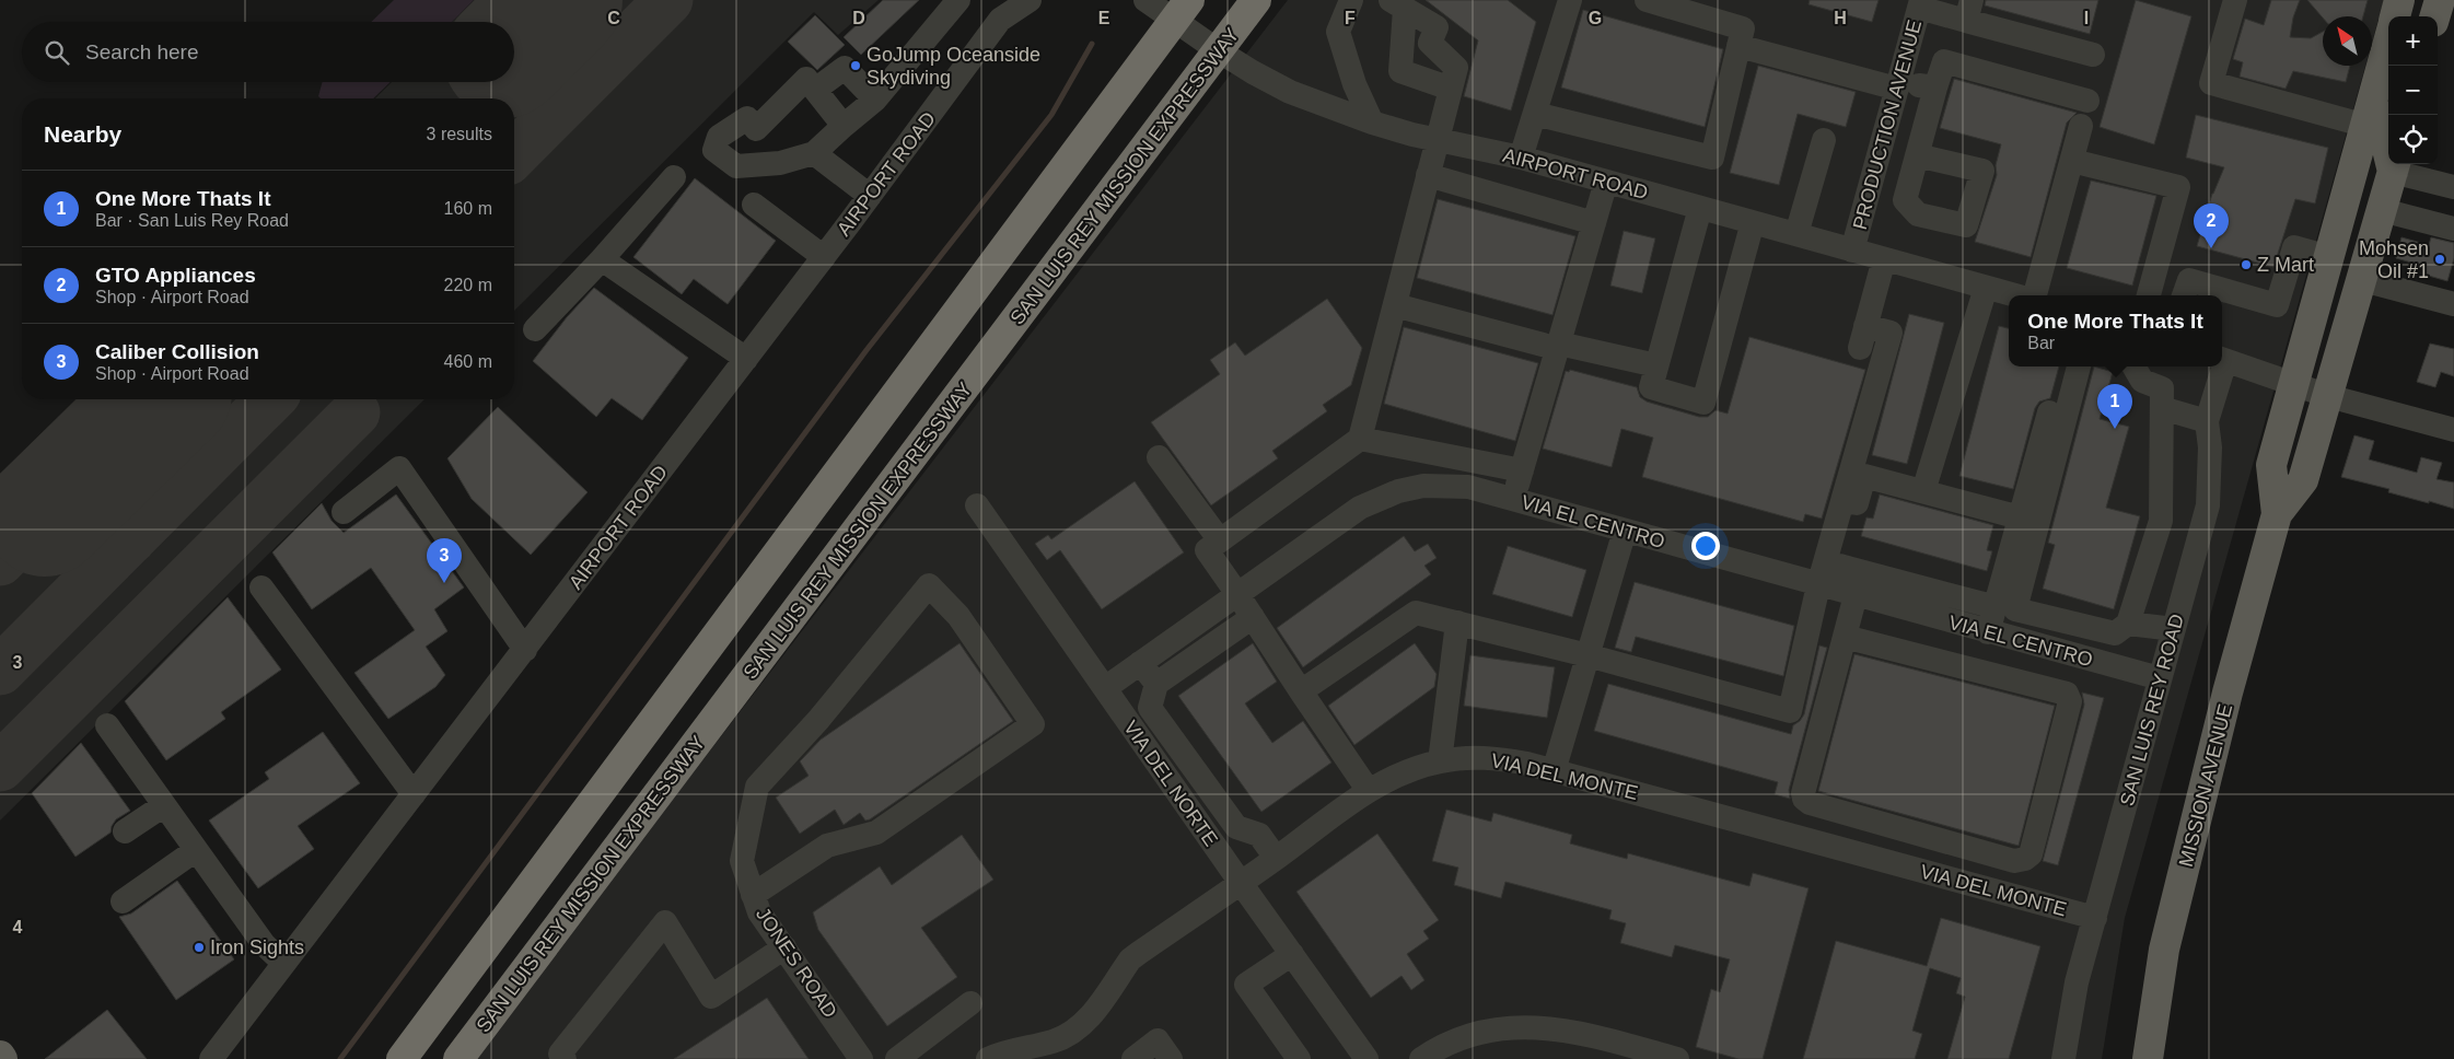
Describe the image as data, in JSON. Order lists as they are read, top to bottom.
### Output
{
  "streets": {
    "highway": ["SAN LUIS REY MISSION EXPRESSWAY"],
    "main road": ["MISSION AVENUE"],
    "street": [
      "PRODUCTION AVENUE",
      "AIRPORT ROAD",
      "VIA EL CENTRO",
      "SAN LUIS REY ROAD",
      "VIA DEL MONTE",
      "VIA DEL NORTE",
      "JONES ROAD"
    ]
  },
  "crossings": [
    ["PRODUCTION AVENUE", "AIRPORT ROAD"],
    ["AIRPORT ROAD", "SAN LUIS REY MISSION EXPRESSWAY"],
    ["VIA EL CENTRO", "SAN LUIS REY ROAD"],
    ["VIA EL CENTRO", "VIA DEL NORTE"],
    ["SAN LUIS REY ROAD", "VIA DEL MONTE"],
    ["VIA DEL MONTE", "VIA DEL NORTE"]
  ],
  "places": [
    "GoJump Oceanside Skydiving",
    "Mohsen Oil #1",
    "Z Mart",
    "Iron Sights"
  ],
  "north": "top left",
  "page": {
    "map_buttons": ["+", "−"],
    "search": "Search here",
    "heading": ["Nearby", "3 results"],
    "list": [
      {
        "mark": "1",
        "name": "One More Thats It",
        "note": "Bar · San Luis Rey Road",
        "value": "160 m"
      },
      {
        "mark": "2",
        "name": "GTO Appliances",
        "note": "Shop · Airport Road",
        "value": "220 m"
      },
      {
        "mark": "3",
        "name": "Caliber Collision",
        "note": "Shop · Airport Road",
        "value": "460 m"
      }
    ],
    "pins": ["2", "1", "3"],
    "popup": ["One More Thats It", "Bar"]
  },
  "grid": {
    "columns": [
      "C",
      "D",
      "E",
      "F",
      "G",
      "H",
      "I"
    ],
    "rows": ["3", "4"]
  }
}
